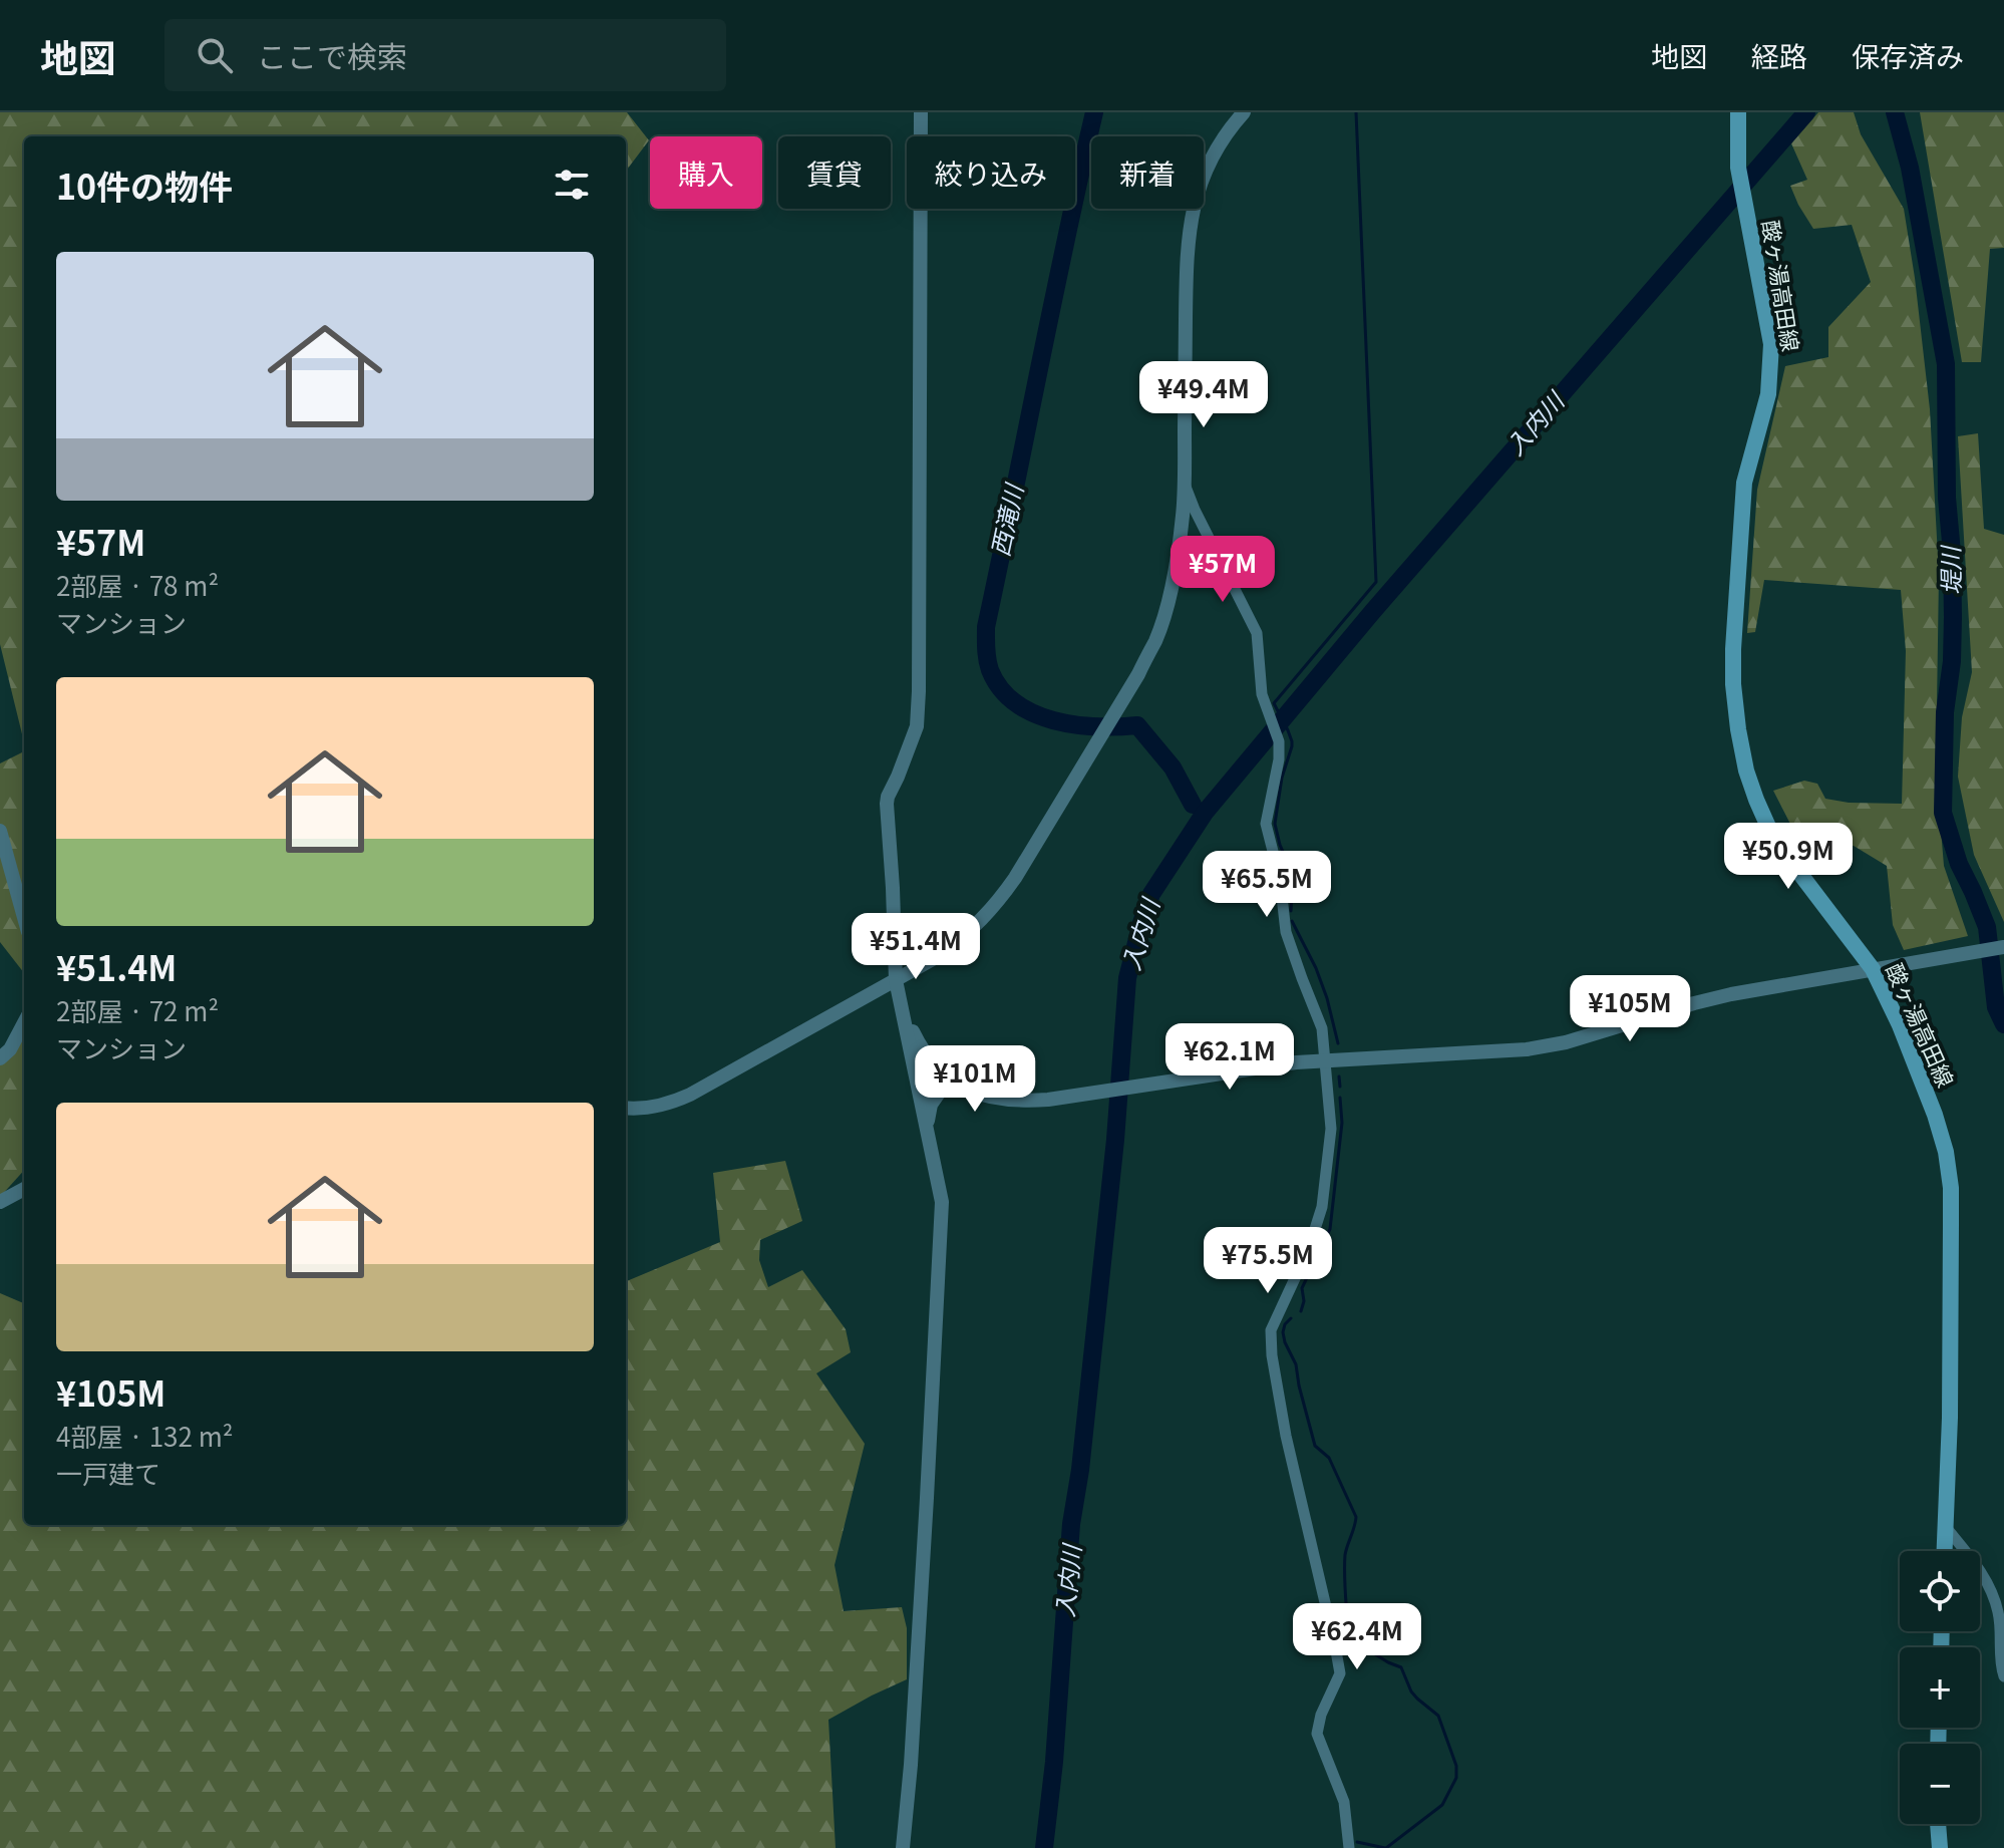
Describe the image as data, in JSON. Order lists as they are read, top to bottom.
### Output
{
  "streets": {
    "main road": ["酸ヶ湯高田線"]
  },
  "water": ["入内川", "西滝川", "堤川"],
  "page": {
    "header": "地図",
    "search": "ここで検索",
    "nav": ["地図", "経路", "保存済み"],
    "chip": [
      "購入",
      "賃貸",
      "絞り込み",
      "新着"
    ],
    "heading": "10件の物件",
    "list": [
      {
        "name": "¥57M",
        "note": "2部屋 · 78 m² · マンション"
      },
      {
        "name": "¥51.4M",
        "note": "2部屋 · 72 m² · マンション"
      },
      {
        "name": "¥105M",
        "note": "4部屋 · 132 m² · 一戸建て"
      }
    ],
    "price": [
      "¥49.4M",
      "¥57M",
      "¥50.9M",
      "¥65.5M",
      "¥51.4M",
      "¥105M",
      "¥62.1M",
      "¥101M",
      "¥75.5M",
      "¥62.4M"
    ],
    "map_buttons": ["+", "−"]
  }
}
